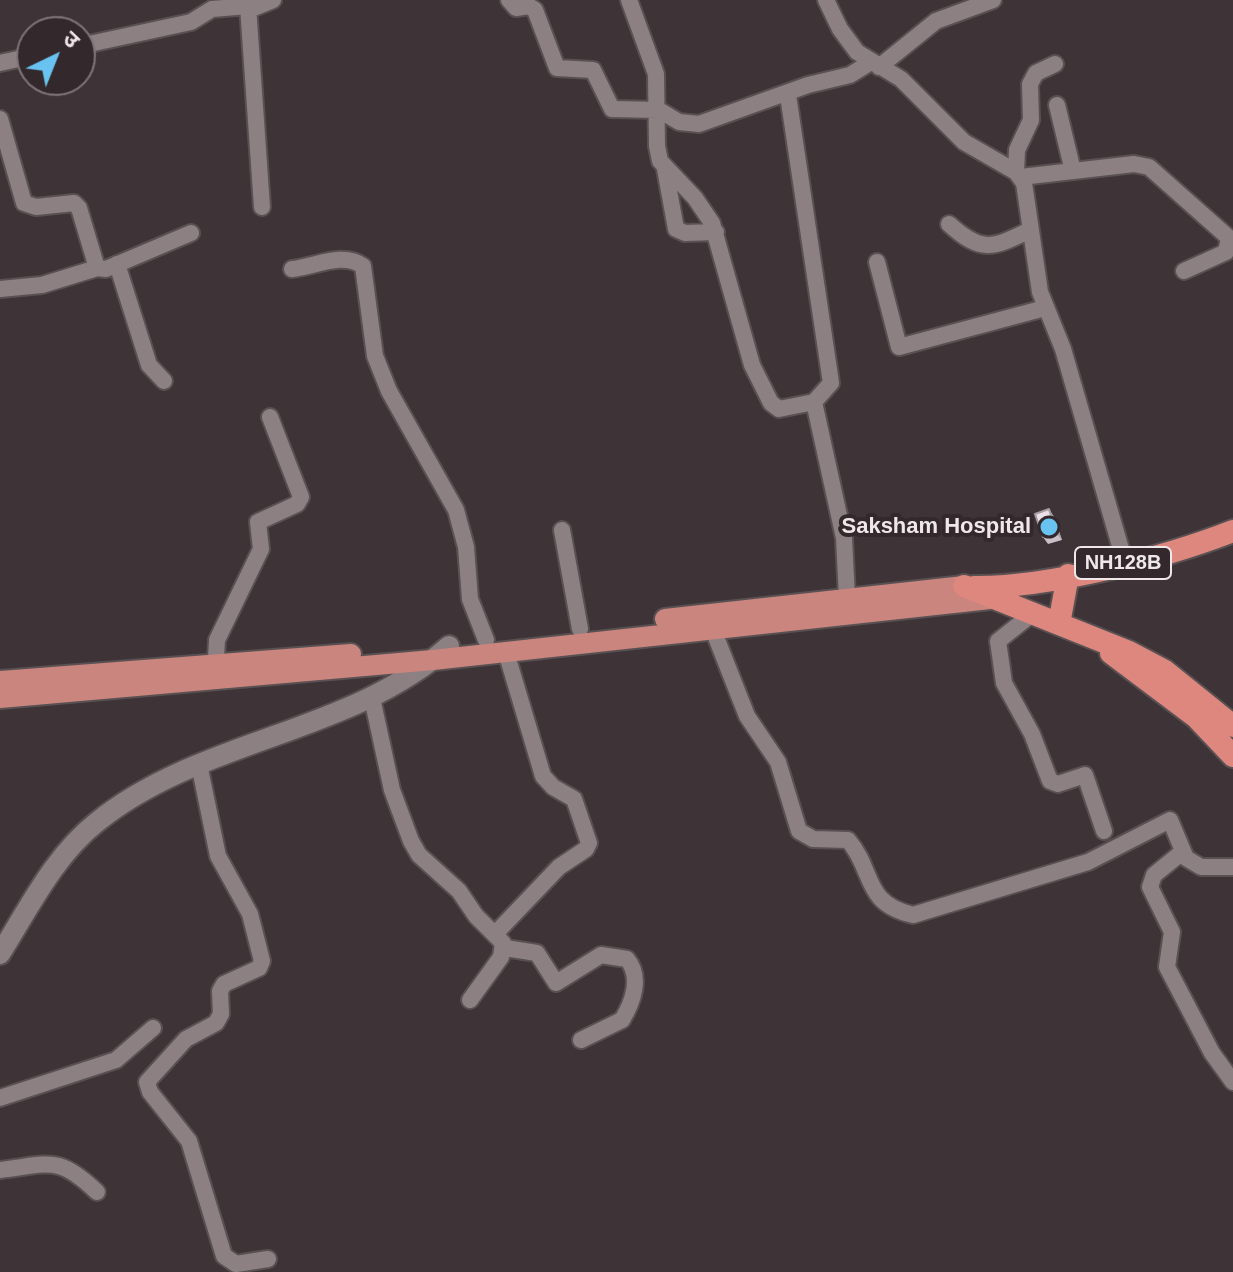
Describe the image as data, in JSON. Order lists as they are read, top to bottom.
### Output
{
  "streets": {
    "highway": ["NH128B"]
  },
  "places": ["Saksham Hospital"],
  "north": "top right"
}
